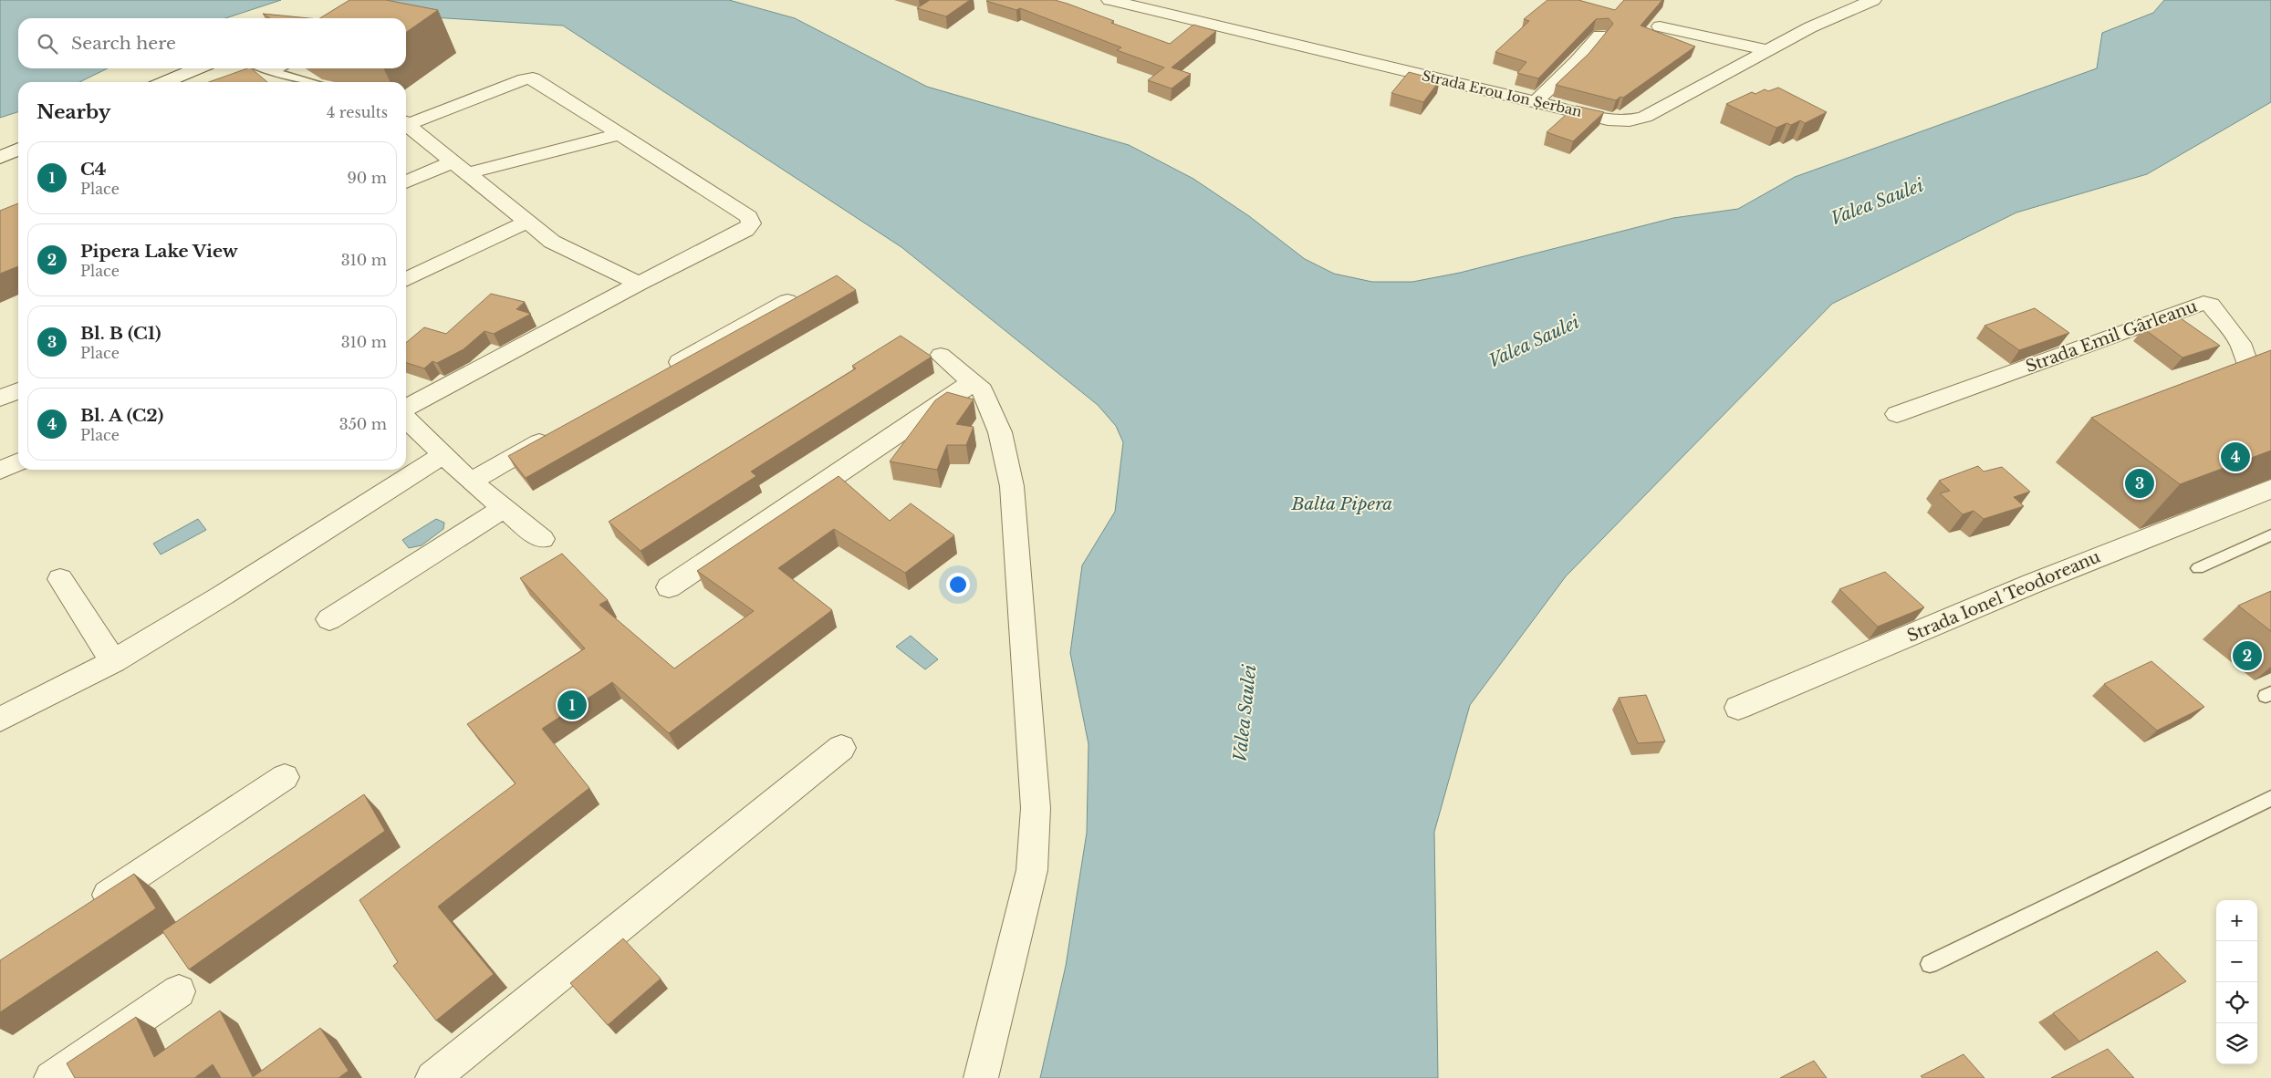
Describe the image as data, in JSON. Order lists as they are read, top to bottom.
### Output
{
  "streets": {
    "street": ["Strada Erou Ion Șerban", "Strada Emil Gârleanu", "Strada Ionel Teodoreanu"]
  },
  "water": ["Valea Saulei", "Balta Pipera"],
  "page": {
    "search": "Search here",
    "heading": ["Nearby", "4 results"],
    "list": [
      {
        "mark": "1",
        "name": "C4",
        "note": "Place",
        "value": "90 m"
      },
      {
        "mark": "2",
        "name": "Pipera Lake View",
        "note": "Place",
        "value": "310 m"
      },
      {
        "mark": "3",
        "name": "Bl. B (C1)",
        "note": "Place",
        "value": "310 m"
      },
      {
        "mark": "4",
        "name": "Bl. A (C2)",
        "note": "Place",
        "value": "350 m"
      }
    ],
    "pins": [
      "4",
      "3",
      "2",
      "1"
    ],
    "map_buttons": ["+", "−"]
  }
}
